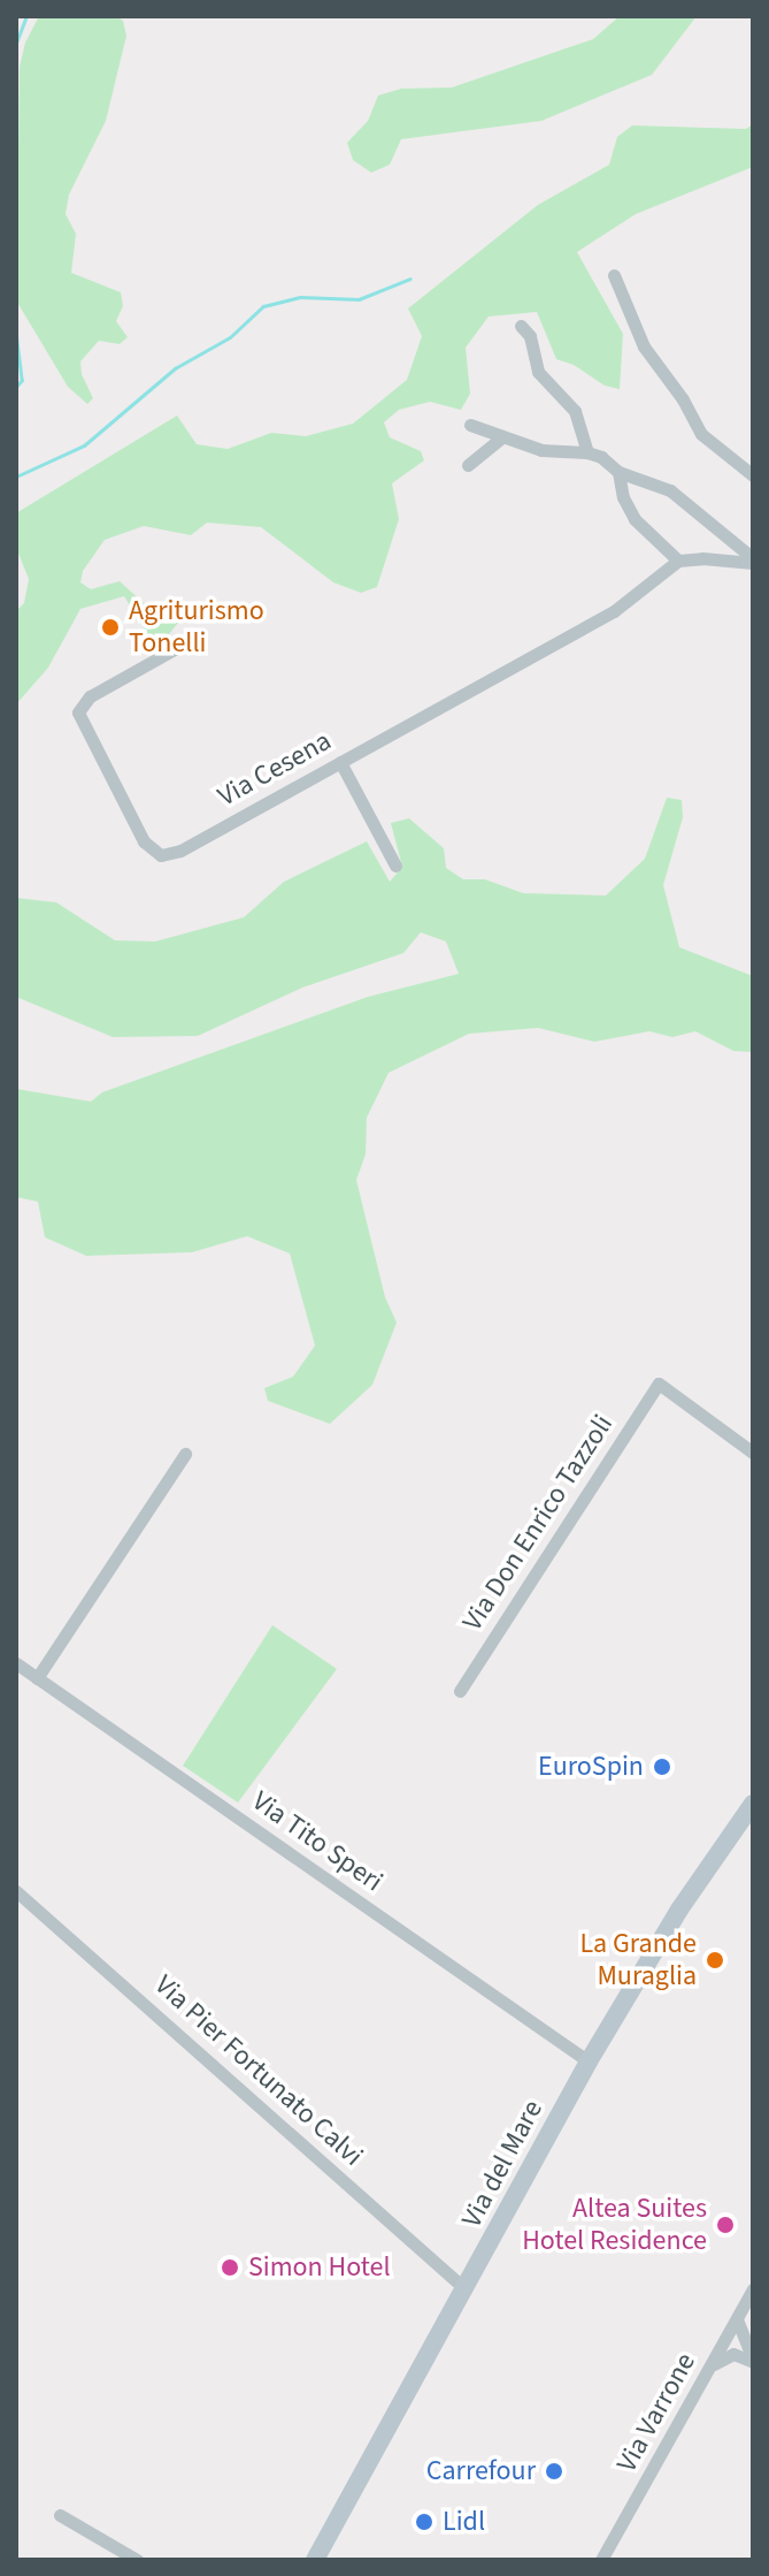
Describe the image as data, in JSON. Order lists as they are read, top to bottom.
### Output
{
  "streets": {
    "main road": ["Via del Mare"],
    "street": [
      "Via Cesena",
      "Via Don Enrico Tazzoli",
      "Via Tito Speri",
      "Via Pier Fortunato Calvi",
      "Via Varrone"
    ]
  },
  "crossings": [
    ["Via Tito Speri", "Via del Mare"],
    ["Via Pier Fortunato Calvi", "Via del Mare"]
  ],
  "places": [
    "Agriturismo Tonelli",
    "EuroSpin",
    "La Grande Muraglia",
    "Altea Suites Hotel Residence",
    "Simon Hotel",
    "Carrefour",
    "Lidl"
  ]
}
